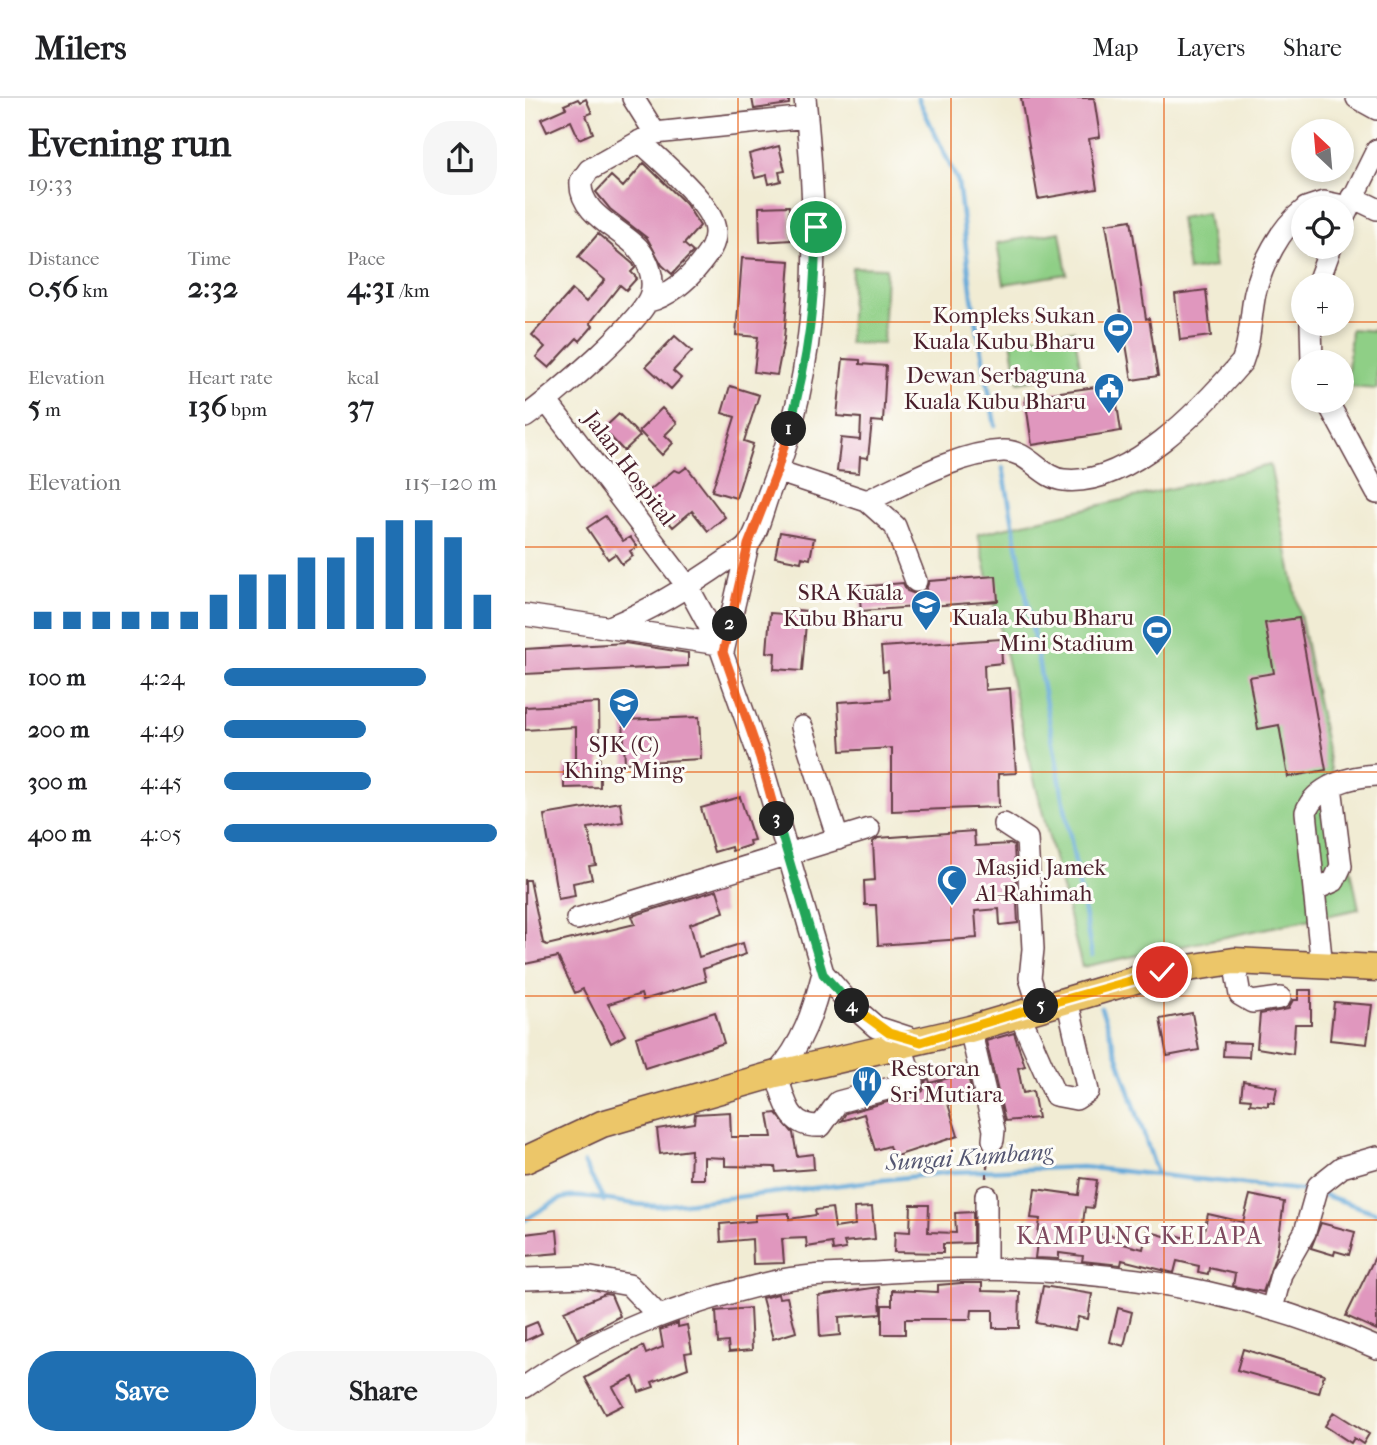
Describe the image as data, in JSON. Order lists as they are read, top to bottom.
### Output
{
  "streets": {
    "street": ["Jalan Hospital"]
  },
  "districts": ["KAMPUNG KELAPA"],
  "water": ["Sungai Kumbang"],
  "places": {
    "sports": ["Kompleks Sukan Kuala Kubu Bharu", "Kuala Kubu Bharu Mini Stadium"],
    "public building": ["Dewan Serbaguna Kuala Kubu Bharu"],
    "school or university": ["SRA Kuala Kubu Bharu", "SJK (C) Khing Ming"],
    "mosque": ["Masjid Jamek Al-Rahimah"],
    "restaurant": ["Restoran Sri Mutiara"]
  },
  "north": "top left",
  "page": {
    "header": "Milers",
    "nav": ["Map", "Layers", "Share"],
    "heading": ["Evening run", "19:33"],
    "map_buttons": ["+", "−"],
    "stats": [
      ["Distance", "0.56 km"],
      ["Time", "2:32"],
      ["Pace", "4:31 /km"],
      ["Elevation", "5 m"],
      ["Heart rate", "136 bpm"],
      ["kcal", "37"]
    ],
    "pins": [
      "1",
      "2",
      "3",
      "4",
      "5"
    ],
    "chart": ["Elevation", "115–120 m"],
    "list": [
      {
        "name": "100 m",
        "note": "4:24"
      },
      {
        "name": "200 m",
        "note": "4:49"
      },
      {
        "name": "300 m",
        "note": "4:45"
      },
      {
        "name": "400 m",
        "note": "4:05"
      }
    ],
    "buttons": ["Save", "Share"]
  }
}
